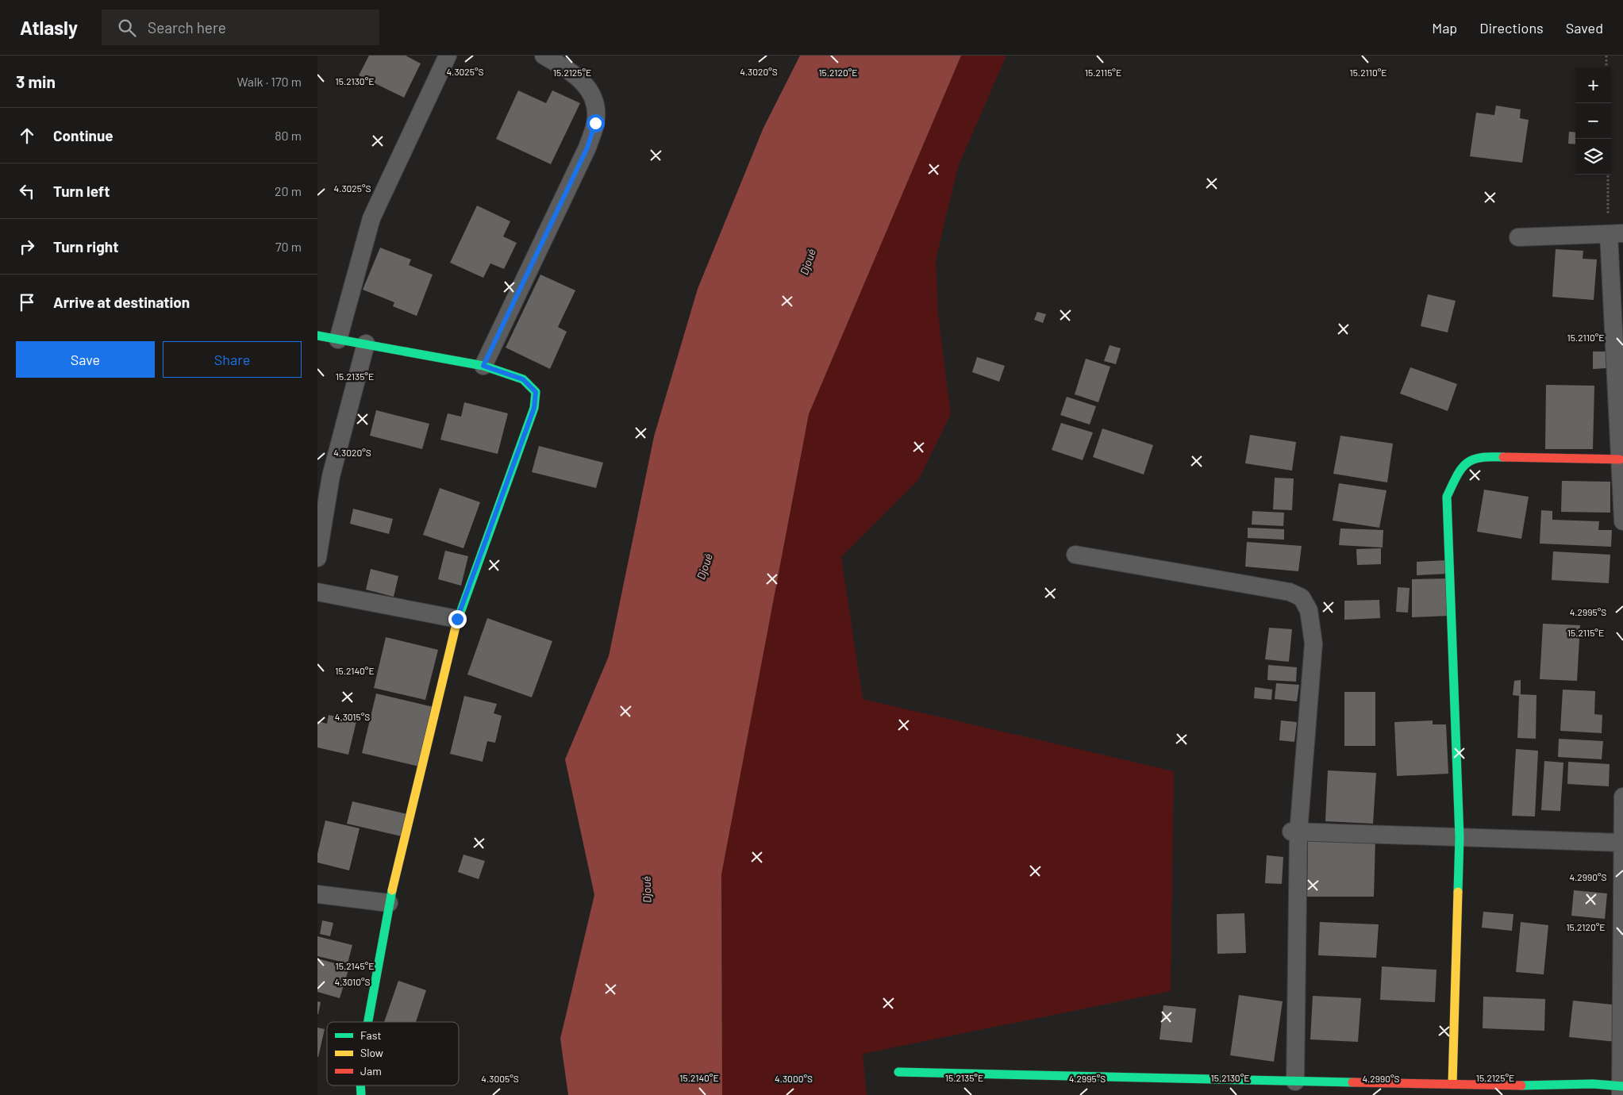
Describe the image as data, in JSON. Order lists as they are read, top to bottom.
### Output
{
  "water": ["Djoué"],
  "legend": ["Fast", "Slow", "Jam"],
  "page": {
    "header": "Atlasly",
    "search": "Search here",
    "nav": ["Map", "Directions", "Saved"],
    "heading": ["3 min", "Walk · 170 m"],
    "map_buttons": ["+", "−"],
    "list": [
      ["Continue", "80 m"],
      ["Turn left", "20 m"],
      ["Turn right", "70 m"],
      "Arrive at destination"
    ],
    "buttons": ["Save", "Share"]
  },
  "coordinates": [
    "4.3025°S",
    "4.3020°S",
    "15.2125°E",
    "15.2120°E",
    "15.2115°E",
    "15.2110°E",
    "15.2130°E",
    "15.2135°E",
    "4.2995°S",
    "15.2140°E",
    "4.3015°S",
    "4.2990°S",
    "15.2145°E",
    "4.3010°S",
    "4.3005°S",
    "4.3000°S"
  ]
}
